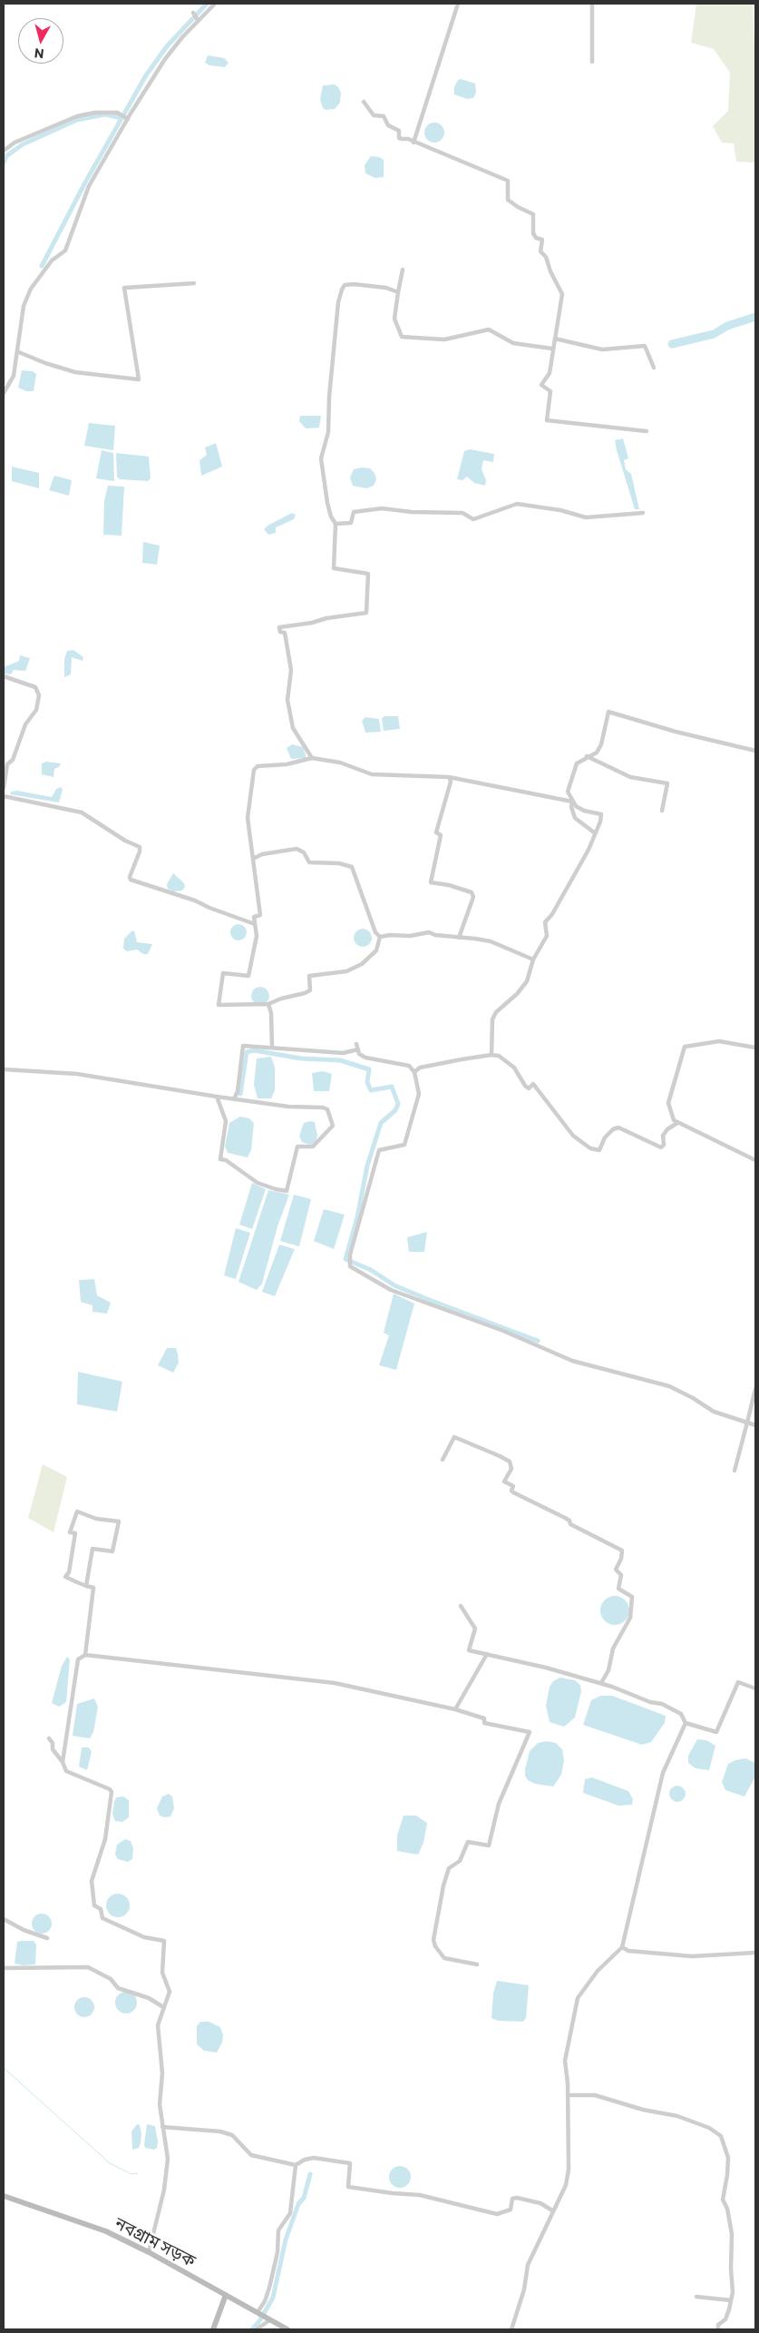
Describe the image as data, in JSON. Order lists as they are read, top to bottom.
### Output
{
  "streets": {
    "main road": ["নবগ্রাম সড়ক"]
  },
  "north": "bottom"
}
